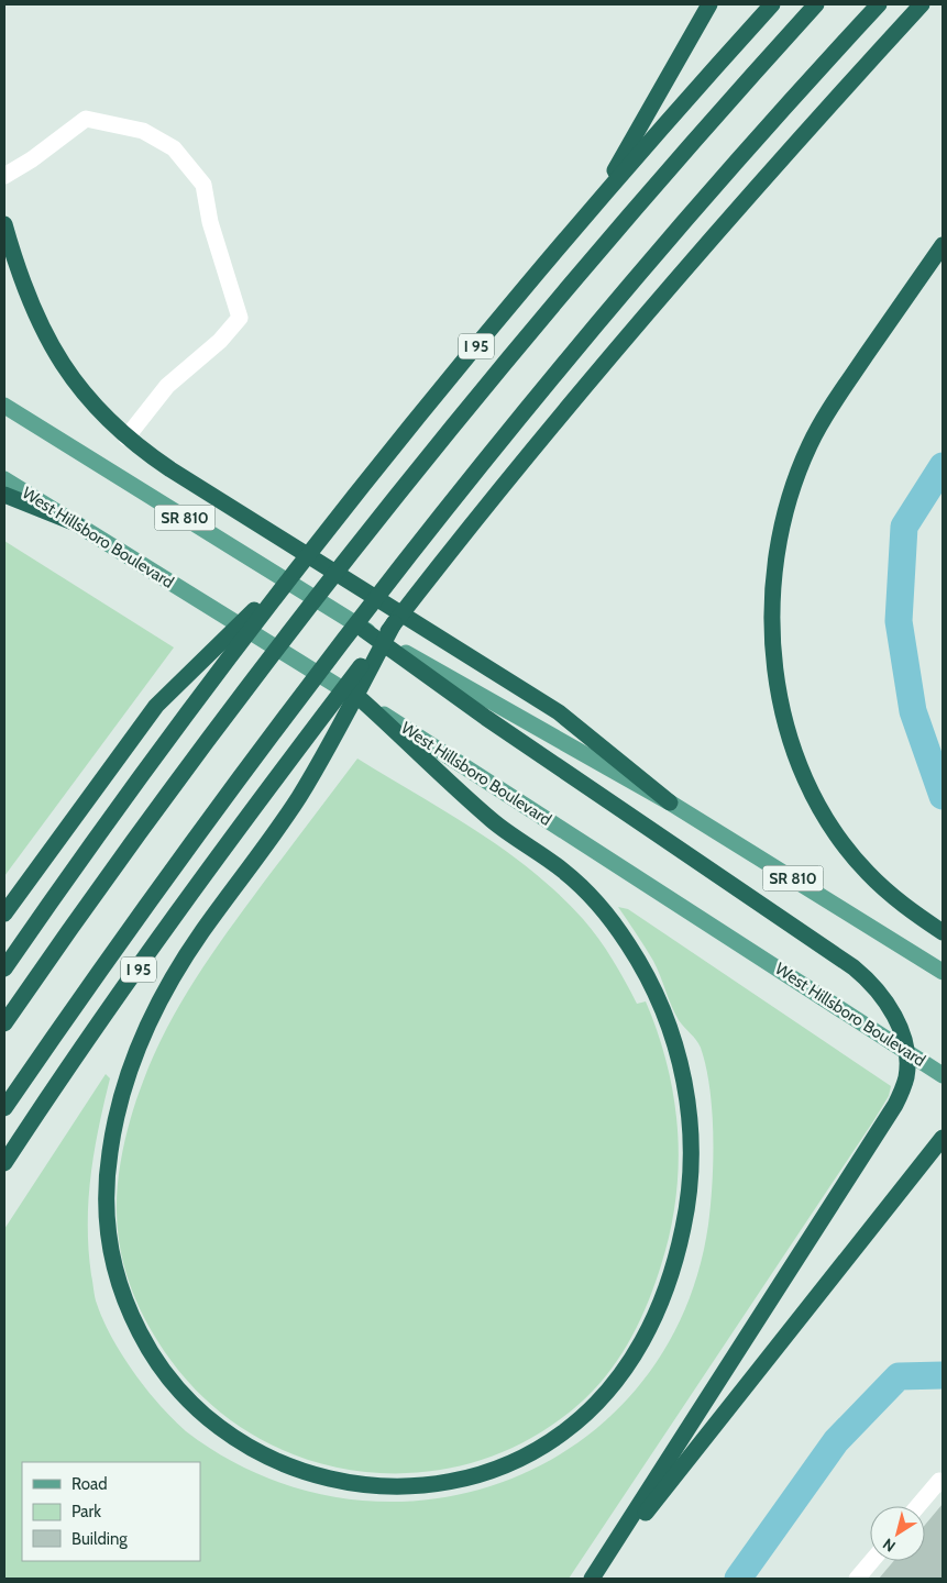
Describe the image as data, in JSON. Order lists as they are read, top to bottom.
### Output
{
  "streets": {
    "highway": ["I 95"],
    "main road": ["SR 810", "West Hillsboro Boulevard"]
  },
  "legend": ["Road", "Park", "Building"],
  "north": "bottom left"
}
